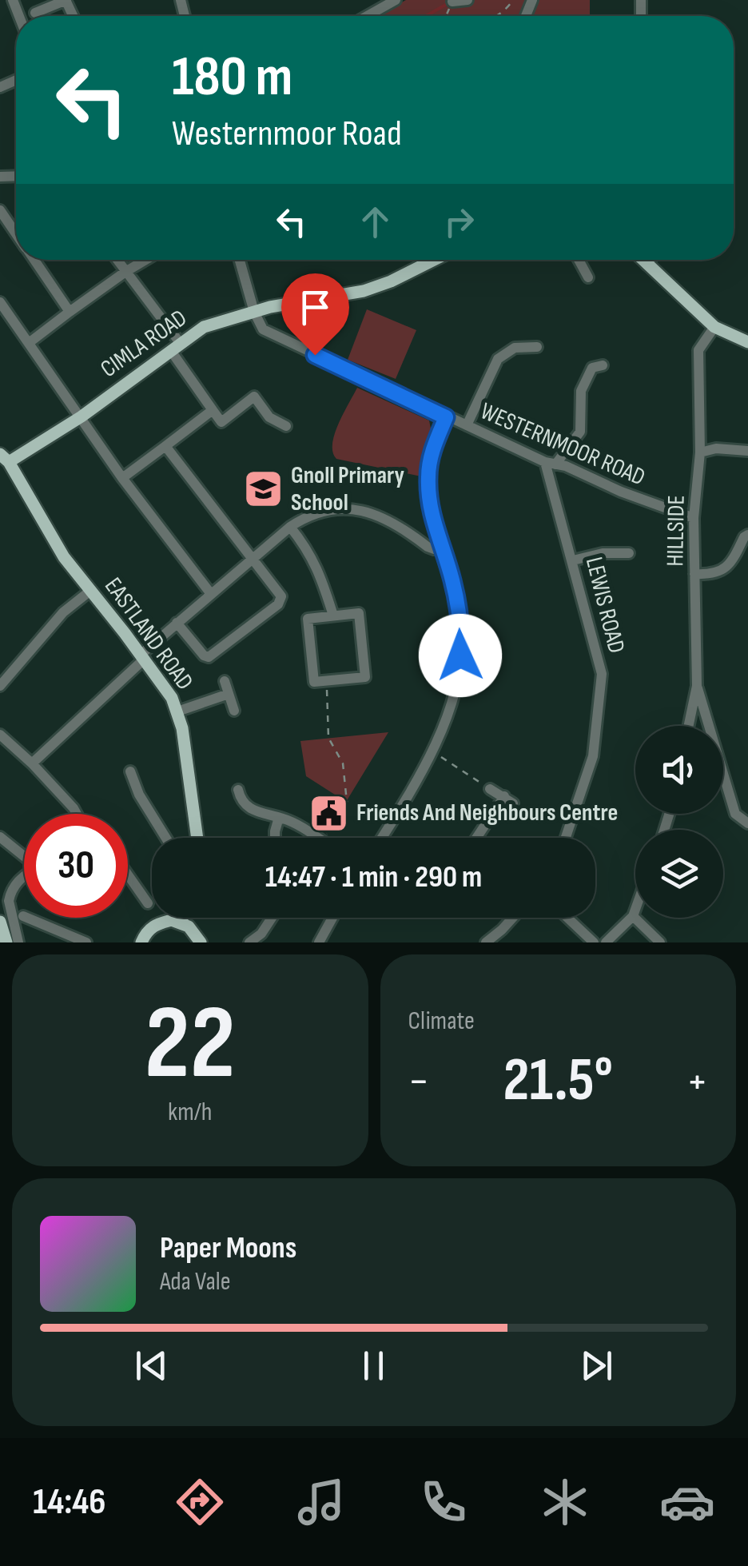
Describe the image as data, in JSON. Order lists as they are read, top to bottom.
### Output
{
  "streets": {
    "main road": ["CIMLA ROAD", "EASTLAND ROAD"],
    "street": ["WESTERNMOOR ROAD", "HILLSIDE", "LEWIS ROAD"]
  },
  "crossings": [
    ["CIMLA ROAD", "WESTERNMOOR ROAD"],
    ["CIMLA ROAD", "EASTLAND ROAD"],
    ["WESTERNMOOR ROAD", "HILLSIDE"],
    ["WESTERNMOOR ROAD", "LEWIS ROAD"]
  ],
  "places": {
    "school or university": ["Gnoll Primary School"],
    "public building": ["Friends And Neighbours Centre"]
  },
  "page": {
    "turn": ["180 m", "Westernmoor Road"],
    "limit": "30",
    "trip": "14:47 · 1 min · 290 m",
    "tile": [
      ["22", "km/h"],
      "Climate"
    ],
    "heat": ["−", "21.5°", "+"],
    "song": ["Paper Moons", "Ada Vale"],
    "tabs": "14:46"
  }
}
